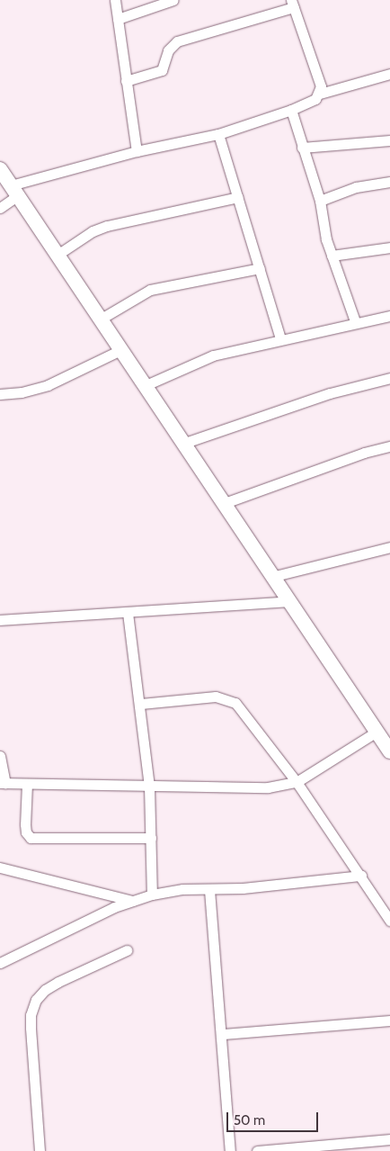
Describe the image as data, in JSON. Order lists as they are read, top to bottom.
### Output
{
  "scale_bar": "50 m"
}
